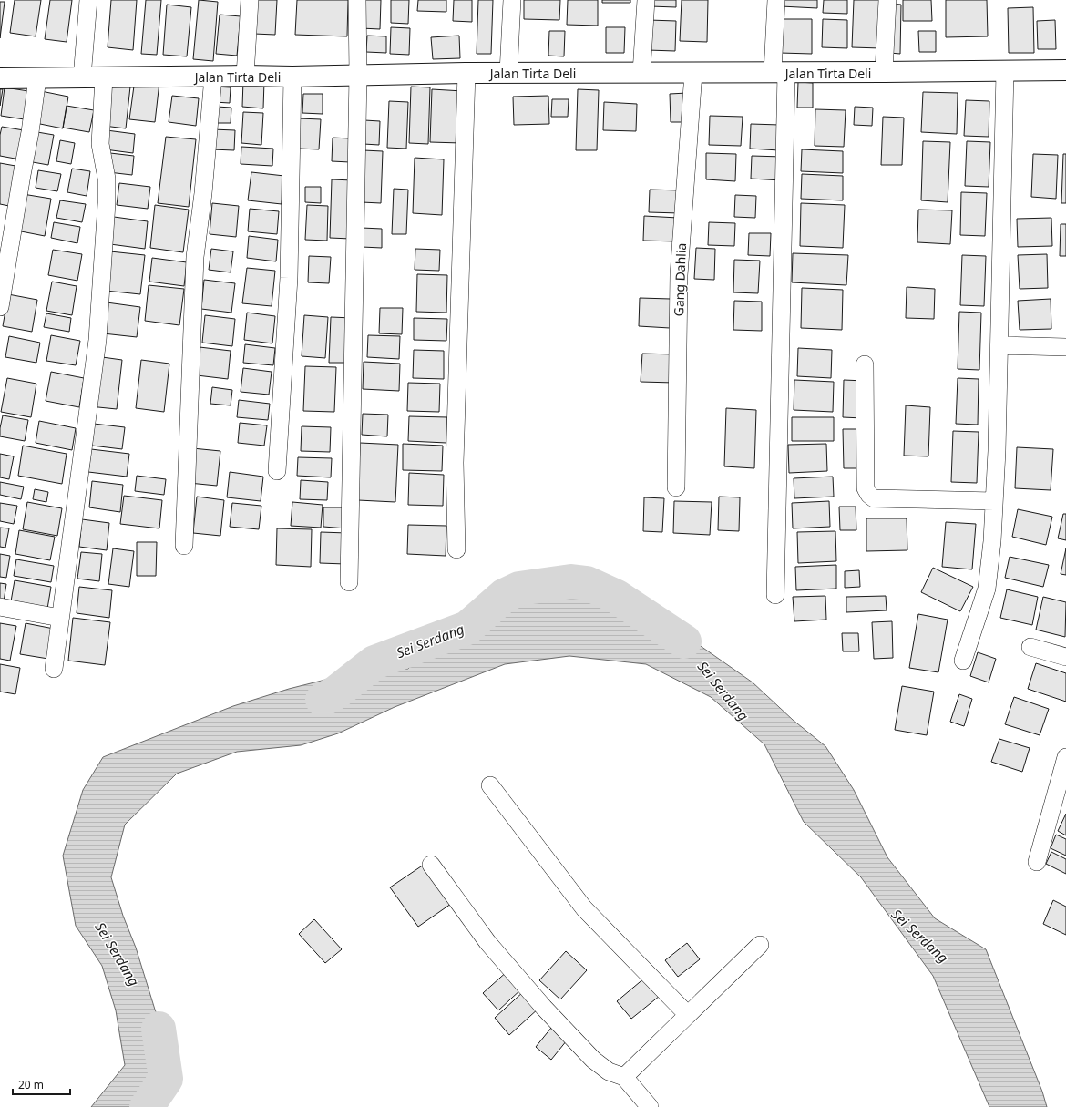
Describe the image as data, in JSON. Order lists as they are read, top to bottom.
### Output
{
  "streets": {
    "street": ["Jalan Tirta Deli", "Gang Dahlia"]
  },
  "crossings": [
    ["Jalan Tirta Deli", "Gang Dahlia"]
  ],
  "water": ["Sei Serdang"],
  "scale_bar": "20 m"
}
